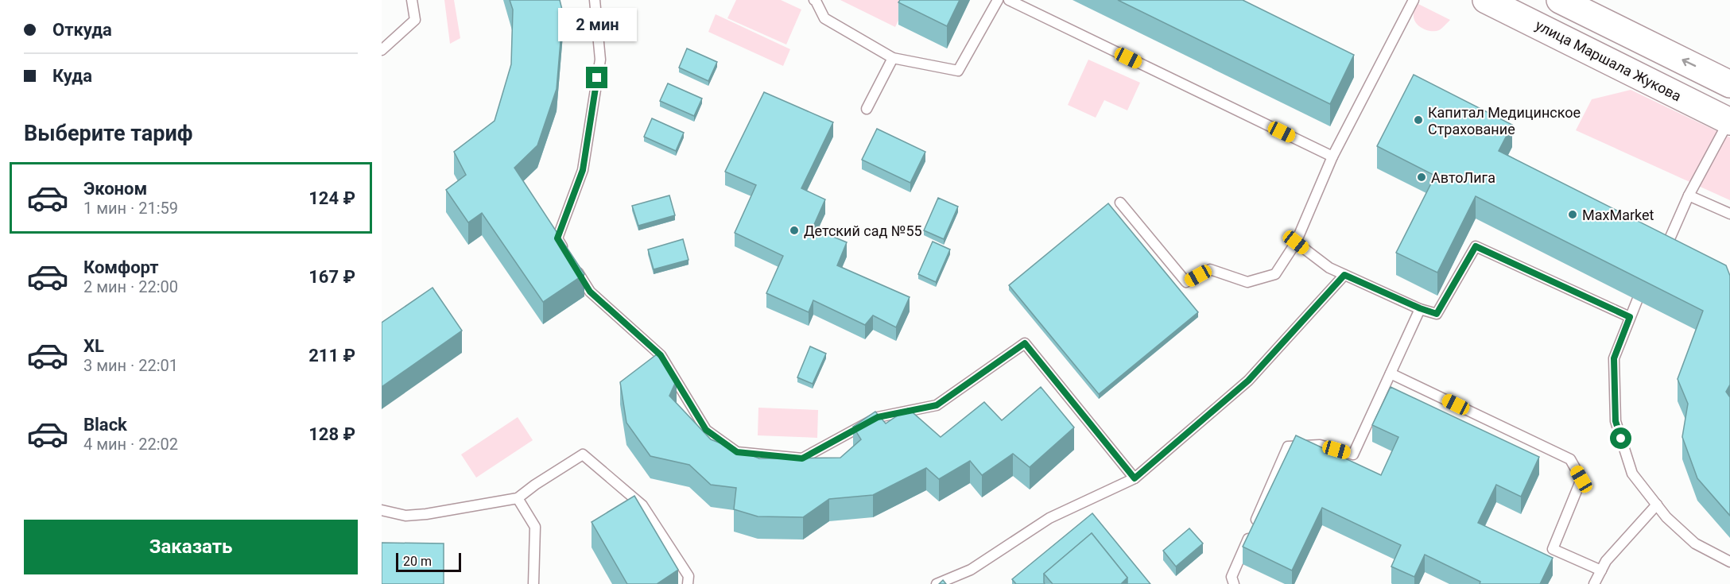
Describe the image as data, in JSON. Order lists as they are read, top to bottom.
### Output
{
  "streets": {
    "main road": ["улица Маршала Жукова"]
  },
  "places": [
    "Капитал Медицинское Страхование",
    "АвтоЛига",
    "MaxMarket",
    "Детский сад №55"
  ],
  "scale_bar": "20 m",
  "page": {
    "banner": ["Откуда", "Куда"],
    "bubble": "2 мин",
    "heading": "Выберите тариф",
    "list": [
      {
        "name": "Эконом",
        "note": "1 мин · 21:59",
        "value": "124 ₽"
      },
      {
        "name": "Комфорт",
        "note": "2 мин · 22:00",
        "value": "167 ₽"
      },
      {
        "name": "XL",
        "note": "3 мин · 22:01",
        "value": "211 ₽"
      },
      {
        "name": "Black",
        "note": "4 мин · 22:02",
        "value": "128 ₽"
      }
    ],
    "buttons": "Заказать",
    "scale": "20 m"
  }
}
